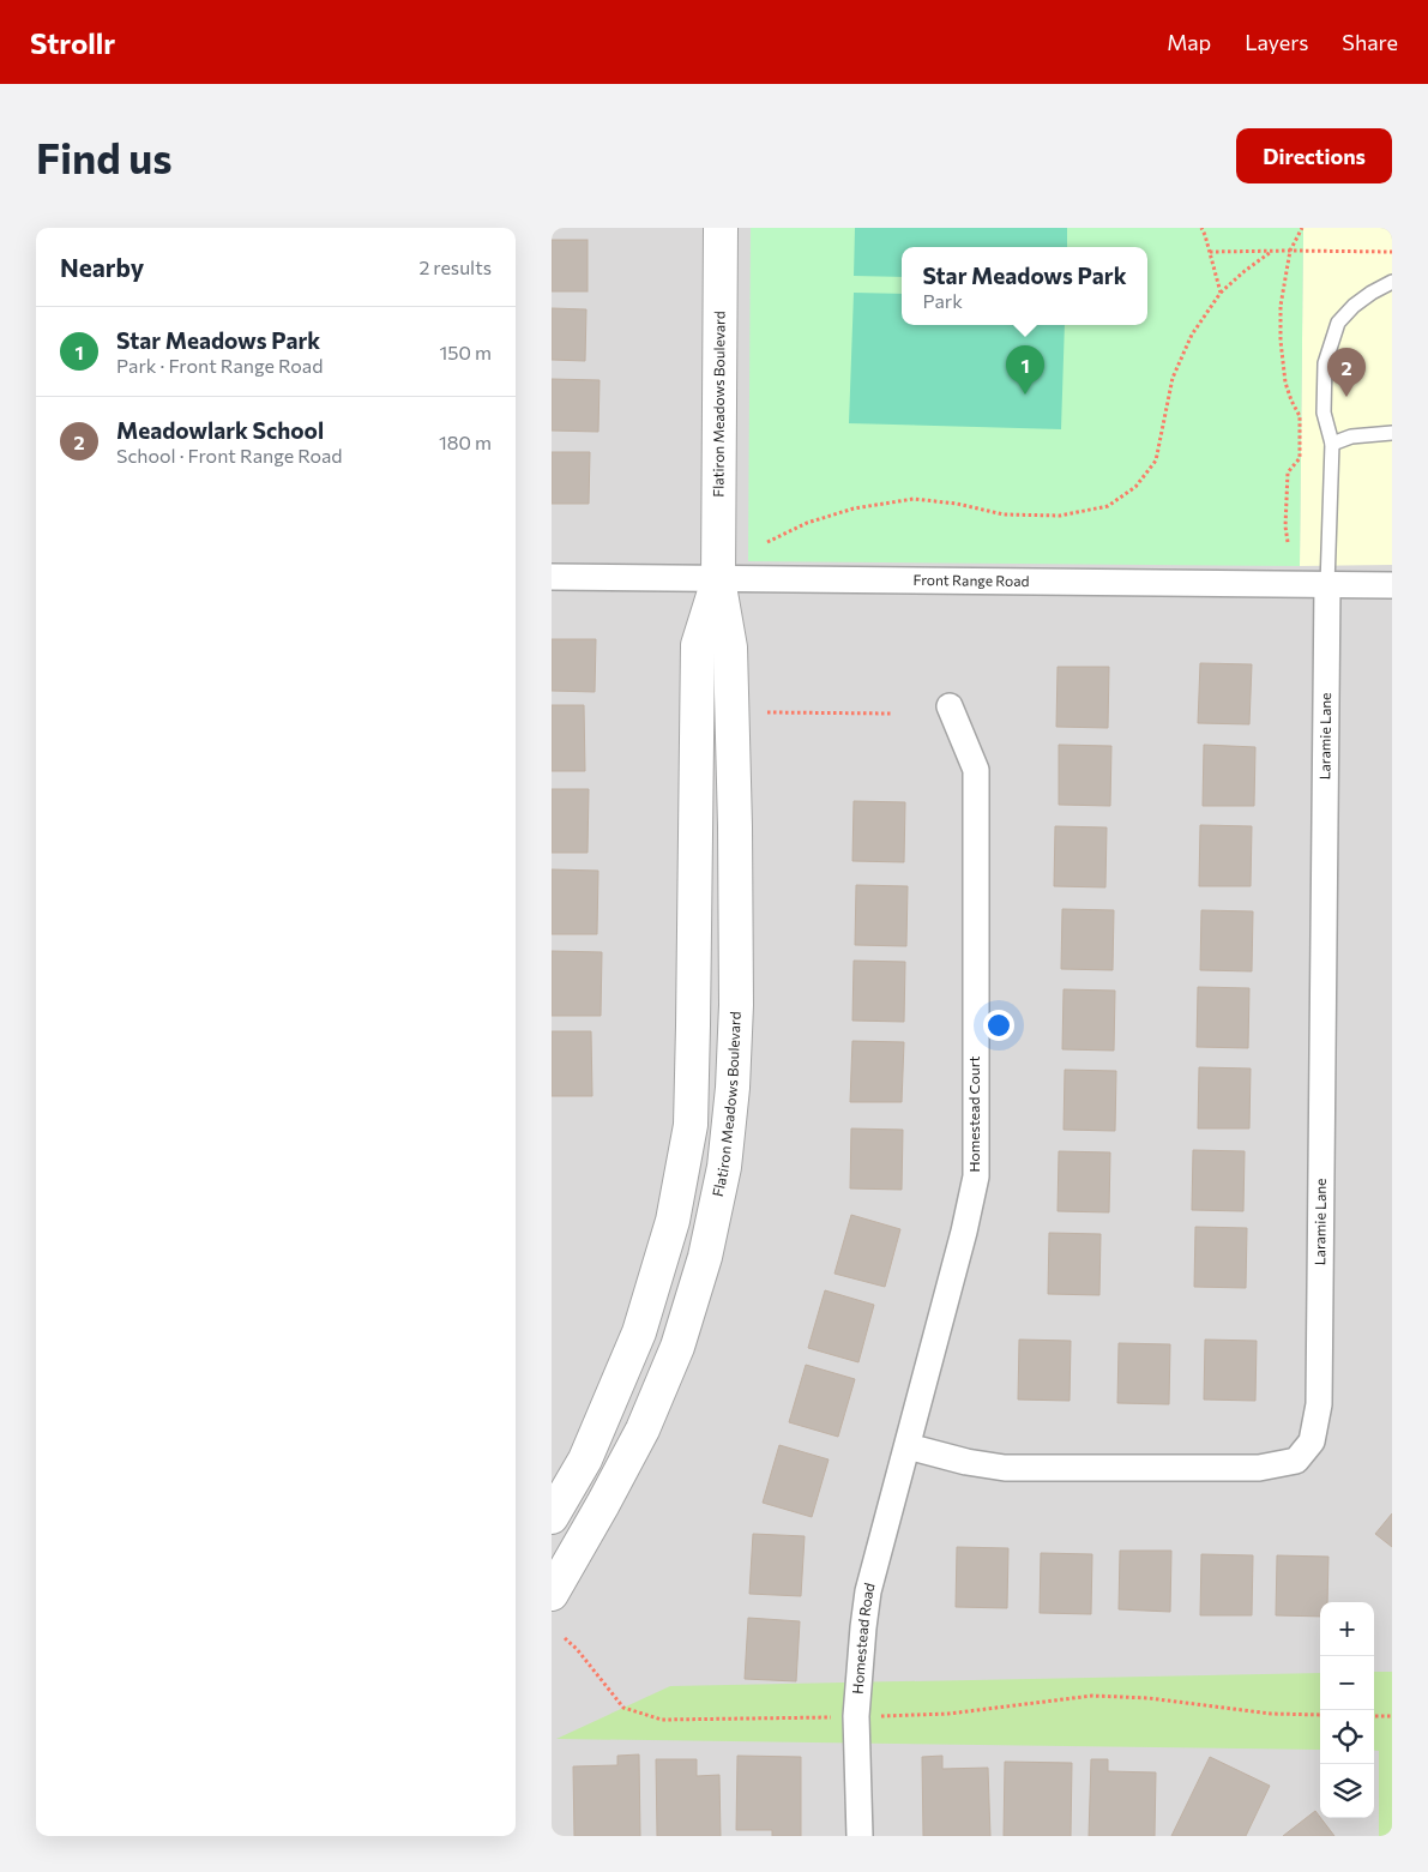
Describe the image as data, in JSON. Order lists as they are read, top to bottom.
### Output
{
  "streets": {
    "street": [
      "Flatiron Meadows Boulevard",
      "Front Range Road",
      "Laramie Lane",
      "Homestead Court",
      "Homestead Road"
    ]
  },
  "crossings": [
    ["Flatiron Meadows Boulevard", "Front Range Road"],
    ["Front Range Road", "Laramie Lane"],
    ["Laramie Lane", "Homestead Court"],
    ["Laramie Lane", "Homestead Road"],
    ["Homestead Court", "Homestead Road"]
  ],
  "page": {
    "header": "Strollr",
    "nav": ["Map", "Layers", "Share"],
    "buttons": "Directions",
    "title": "Find us",
    "heading": ["Nearby", "2 results"],
    "popup": ["Star Meadows Park", "Park"],
    "list": [
      {
        "mark": "1",
        "name": "Star Meadows Park",
        "note": "Park · Front Range Road",
        "value": "150 m"
      },
      {
        "mark": "2",
        "name": "Meadowlark School",
        "note": "School · Front Range Road",
        "value": "180 m"
      }
    ],
    "pins": ["1", "2"],
    "map_buttons": ["+", "−"]
  }
}
